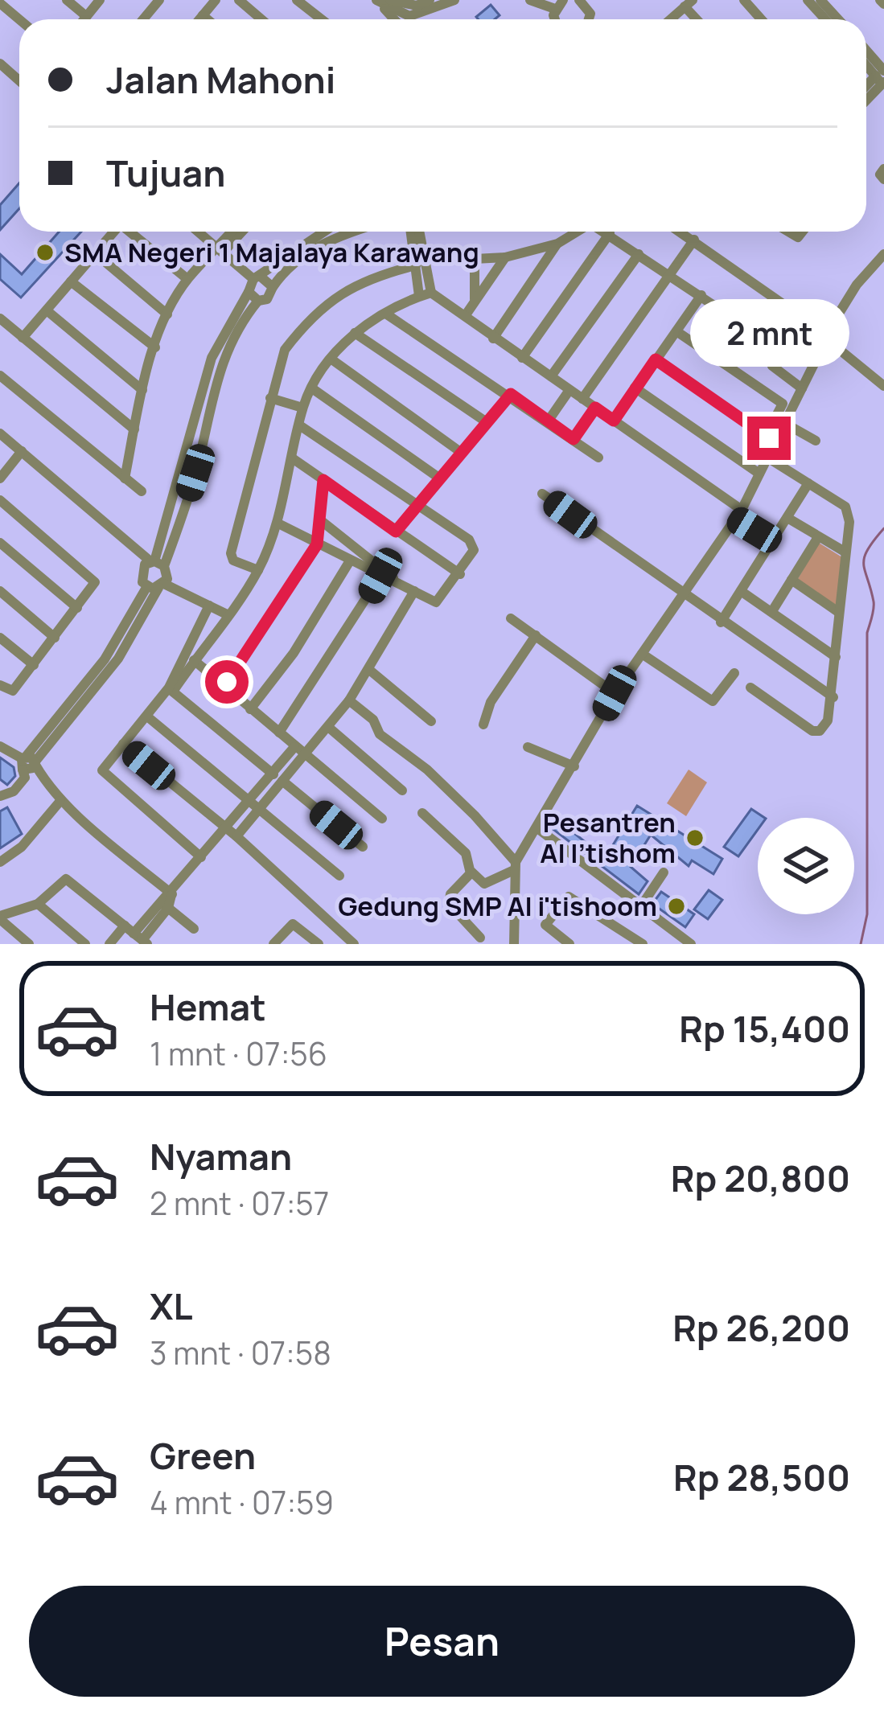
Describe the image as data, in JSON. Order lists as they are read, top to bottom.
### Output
{
  "places": ["SMA Negeri 1 Majalaya Karawang", "Pesantren Al I’tishom", "Gedung SMP Al i'tishoom"],
  "page": {
    "banner": ["Jalan Mahoni", "Tujuan"],
    "bubble": "2 mnt",
    "list": [
      {
        "name": "Hemat",
        "note": "1 mnt · 07:56",
        "value": "Rp 15,400"
      },
      {
        "name": "Nyaman",
        "note": "2 mnt · 07:57",
        "value": "Rp 20,800"
      },
      {
        "name": "XL",
        "note": "3 mnt · 07:58",
        "value": "Rp 26,200"
      },
      {
        "name": "Green",
        "note": "4 mnt · 07:59",
        "value": "Rp 28,500"
      }
    ],
    "buttons": "Pesan"
  }
}
